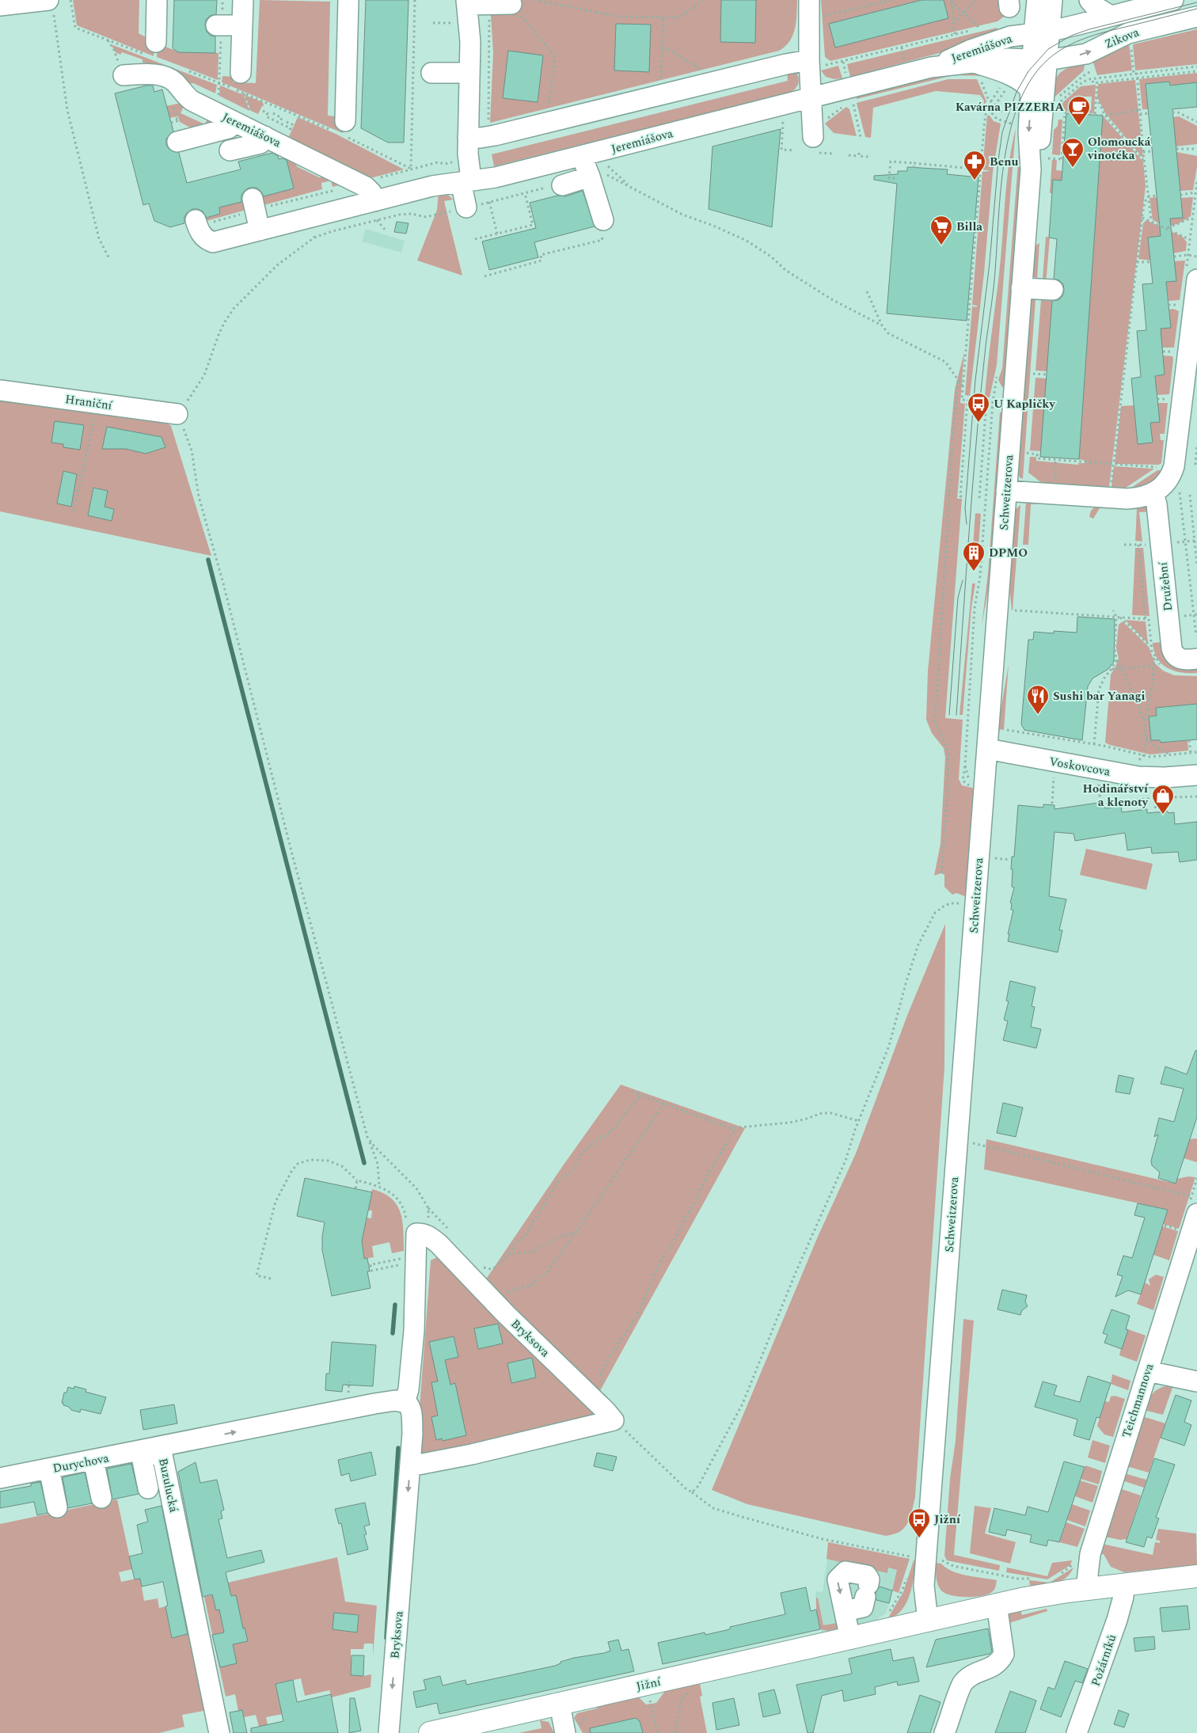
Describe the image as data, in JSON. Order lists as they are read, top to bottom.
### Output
{
  "streets": {
    "main road": ["Jižní"],
    "street": [
      "Zikova",
      "Jeremiášova",
      "Hraniční",
      "Schweitzerova",
      "Družební",
      "Voskovcova",
      "Bryksova",
      "Teichmannova",
      "Durychova",
      "Buzulucká",
      "Požárníků"
    ]
  },
  "crossings": [
    ["Zikova", "Jeremiášova"],
    ["Zikova", "Schweitzerova"],
    ["Jeremiášova", "Schweitzerova"],
    ["Schweitzerova", "Voskovcova"],
    ["Schweitzerova", "Jižní"],
    ["Bryksova", "Buzulucká"],
    ["Teichmannova", "Jižní"],
    ["Durychova", "Buzulucká"],
    ["Požárníků", "Jižní"]
  ],
  "one_way": ["Buzulucká"],
  "places": {
    "cafe": ["Kavárna PIZZERIA"],
    "bar": ["Olomoucká vinotéka"],
    "pharmacy": ["Benu"],
    "supermarket": ["Billa"],
    "bus stop": ["U Kapličky", "Jižní"],
    "building": ["DPMO"],
    "restaurant": ["Sushi bar Yanagi"],
    "shop": ["Hodinářství a klenoty"]
  }
}
